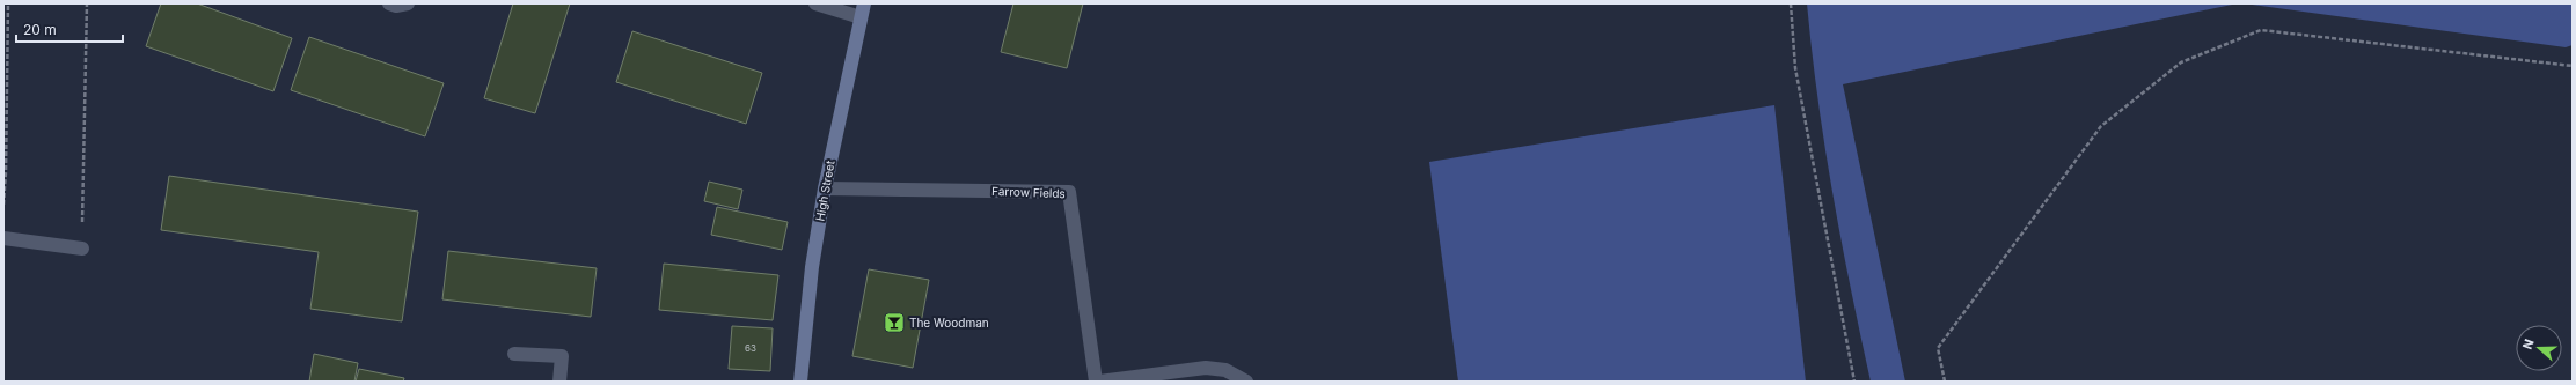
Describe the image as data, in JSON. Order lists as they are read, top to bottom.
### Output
{
  "streets": {
    "main road": ["High Street"],
    "street": ["Farrow Fields"]
  },
  "crossings": [
    ["High Street", "Farrow Fields"]
  ],
  "places": {
    "bar": ["The Woodman"]
  },
  "house_numbers": ["63"],
  "scale_bar": "20 m",
  "north": "left"
}
